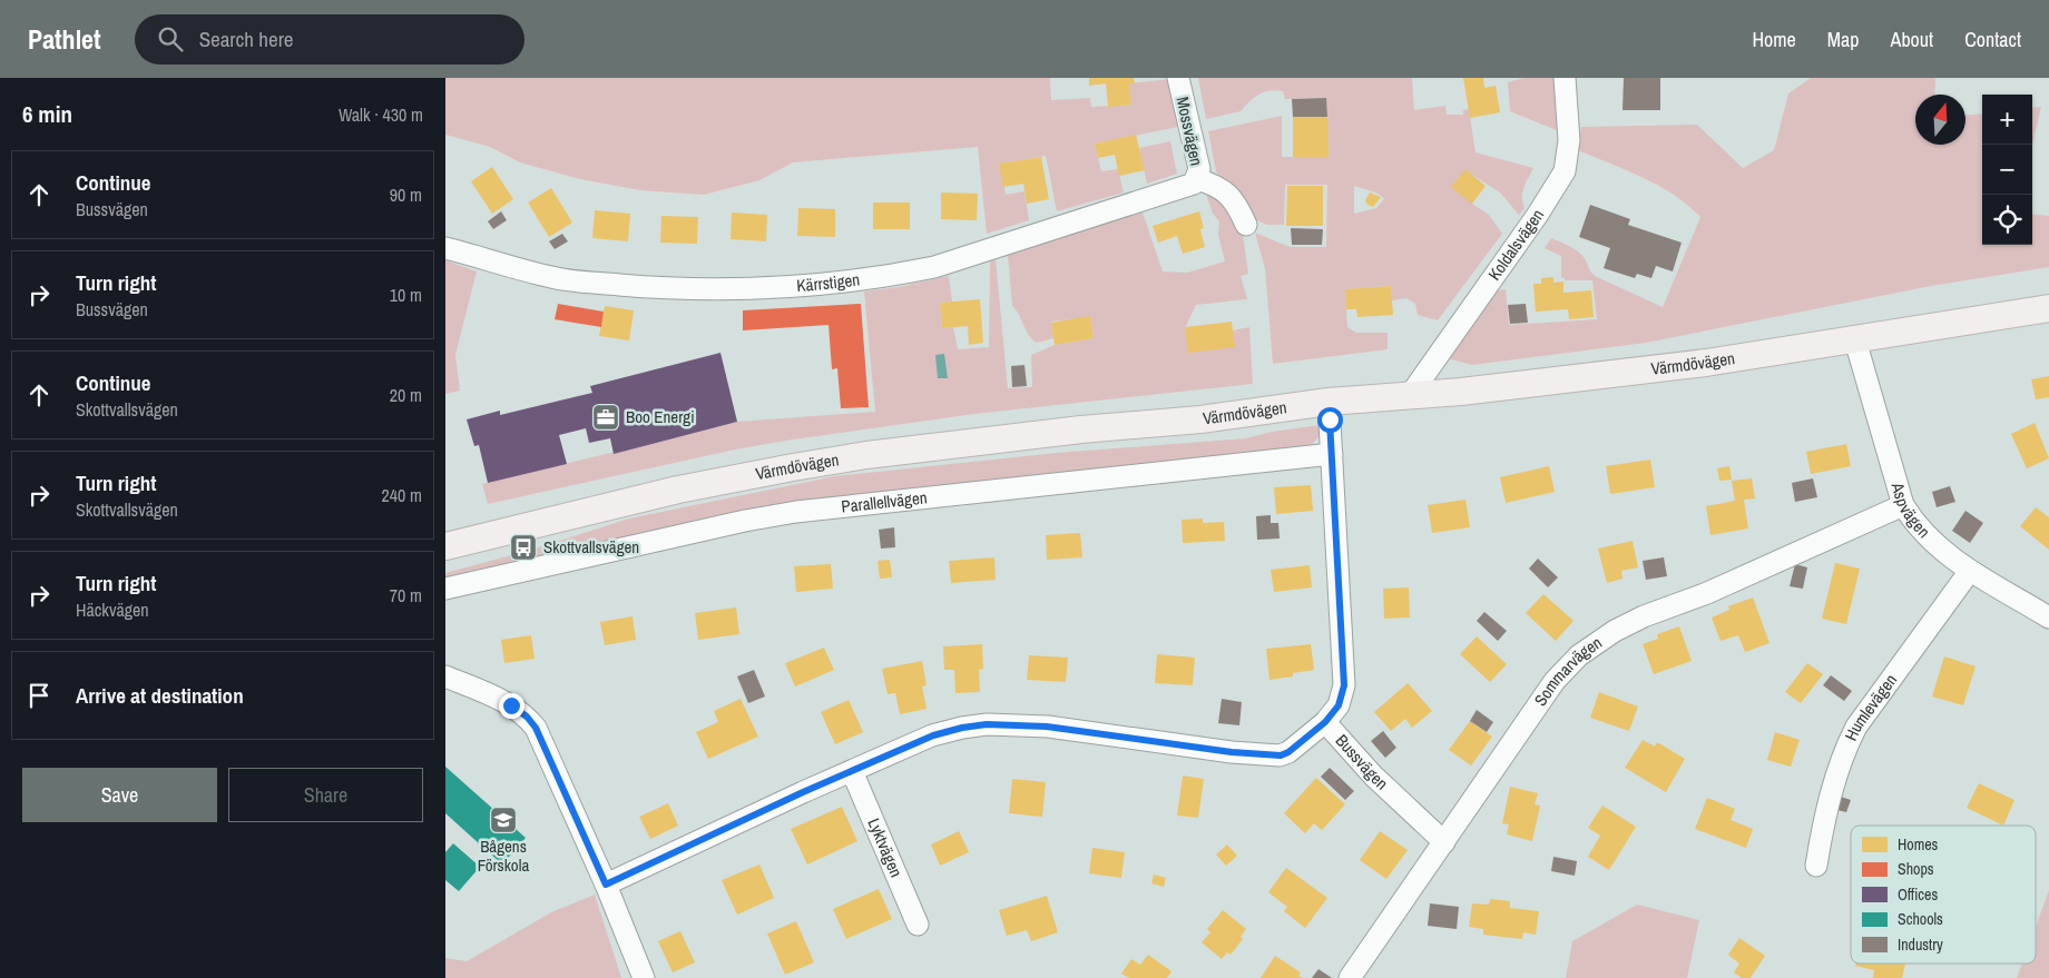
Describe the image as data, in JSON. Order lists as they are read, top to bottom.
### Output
{
  "streets": {
    "main road": ["Värmdövägen"],
    "street": [
      "Mossvägen",
      "Koldalsvägen",
      "Kärrstigen",
      "Parallellvägen",
      "Aspvägen",
      "Sommarvägen",
      "Humlevägen",
      "Bussvägen",
      "Lyktvägen"
    ]
  },
  "crossings": [
    ["Mossvägen", "Kärrstigen"],
    ["Koldalsvägen", "Värmdövägen"],
    ["Värmdövägen", "Aspvägen"],
    ["Värmdövägen", "Bussvägen"],
    ["Parallellvägen", "Bussvägen"],
    ["Aspvägen", "Sommarvägen"],
    ["Aspvägen", "Humlevägen"],
    ["Sommarvägen", "Bussvägen"]
  ],
  "places": {
    "office": ["Boo Energi"],
    "bus stop": ["Skottvallsvägen"],
    "school or university": ["Bågens Förskola"]
  },
  "legend": [
    "Homes",
    "Shops",
    "Offices",
    "Schools",
    "Industry"
  ],
  "north": "top",
  "page": {
    "header": "Pathlet",
    "search": "Search here",
    "nav": [
      "Home",
      "Map",
      "About",
      "Contact"
    ],
    "heading": ["6 min", "Walk · 430 m"],
    "map_buttons": ["+", "−"],
    "list": [
      ["Continue", "Bussvägen", "90 m"],
      ["Turn right", "Bussvägen", "10 m"],
      ["Continue", "Skottvallsvägen", "20 m"],
      ["Turn right", "Skottvallsvägen", "240 m"],
      ["Turn right", "Häckvägen", "70 m"],
      "Arrive at destination"
    ],
    "buttons": ["Save", "Share"]
  }
}
